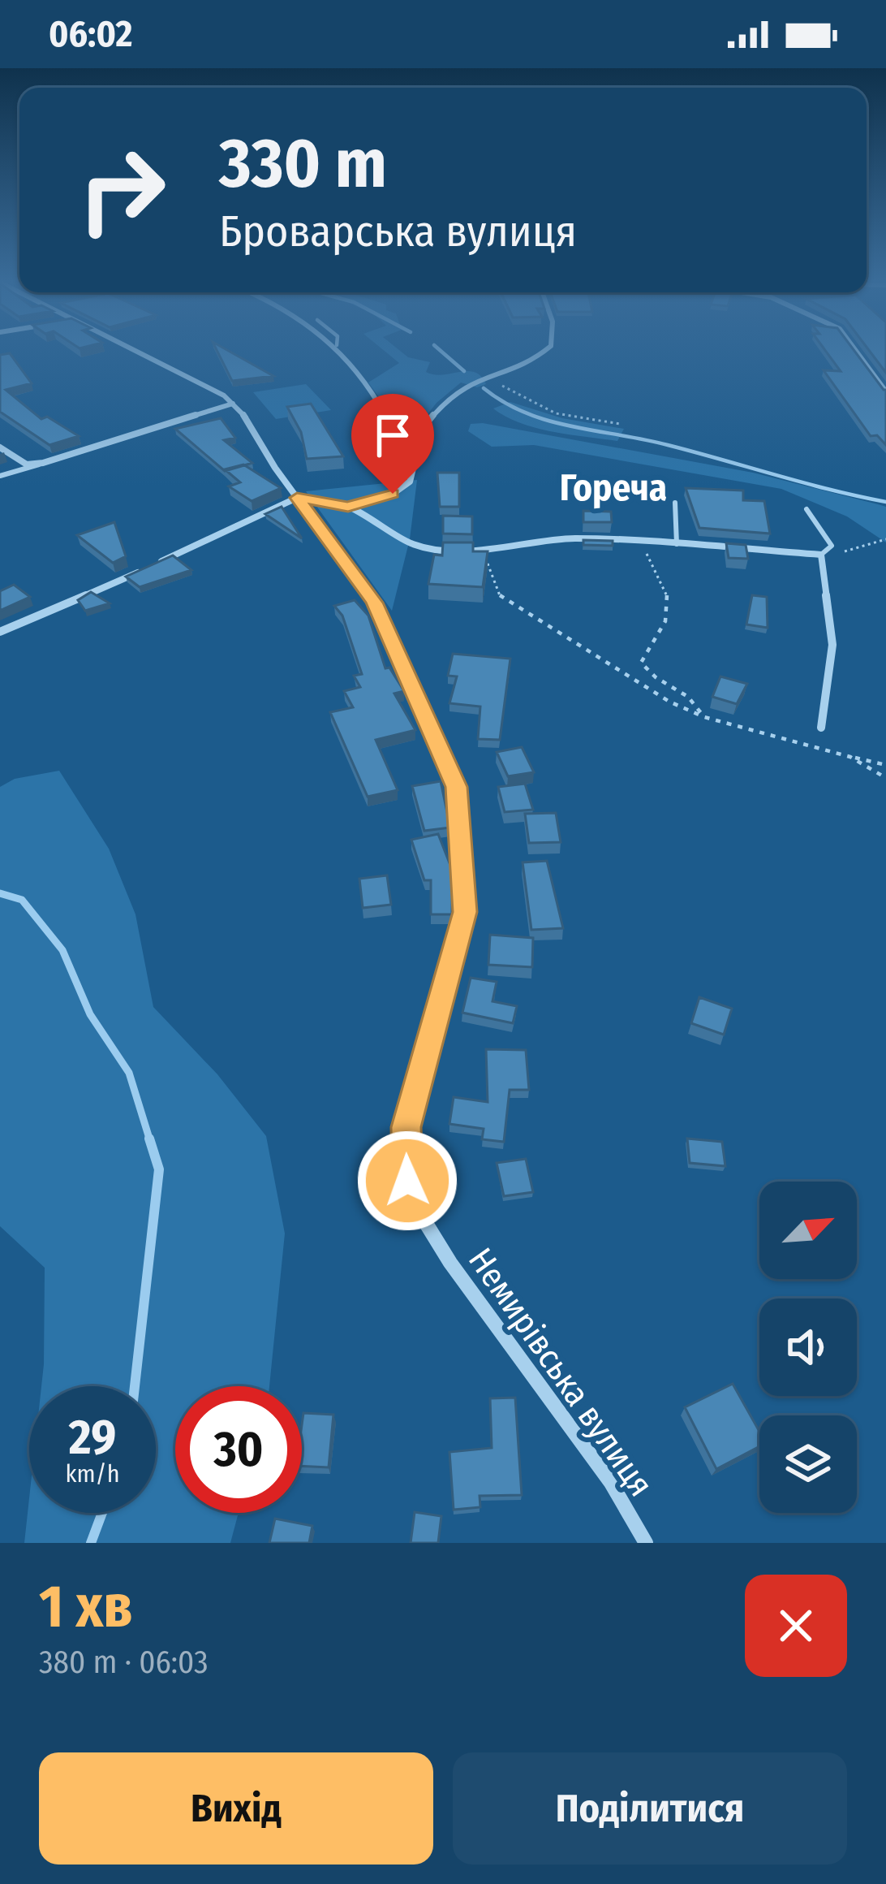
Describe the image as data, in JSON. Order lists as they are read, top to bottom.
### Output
{
  "streets": {
    "street": ["Немирівська вулиця"]
  },
  "districts": ["Гореча"],
  "north": "top right",
  "page": {
    "status": "06:02",
    "turn": ["330 m", "Броварська вулиця"],
    "speed": "29 km/h",
    "limit": "30",
    "heading": ["1 хв", "380 m · 06:03"],
    "buttons": ["Вихід", "Поділитися"]
  }
}
